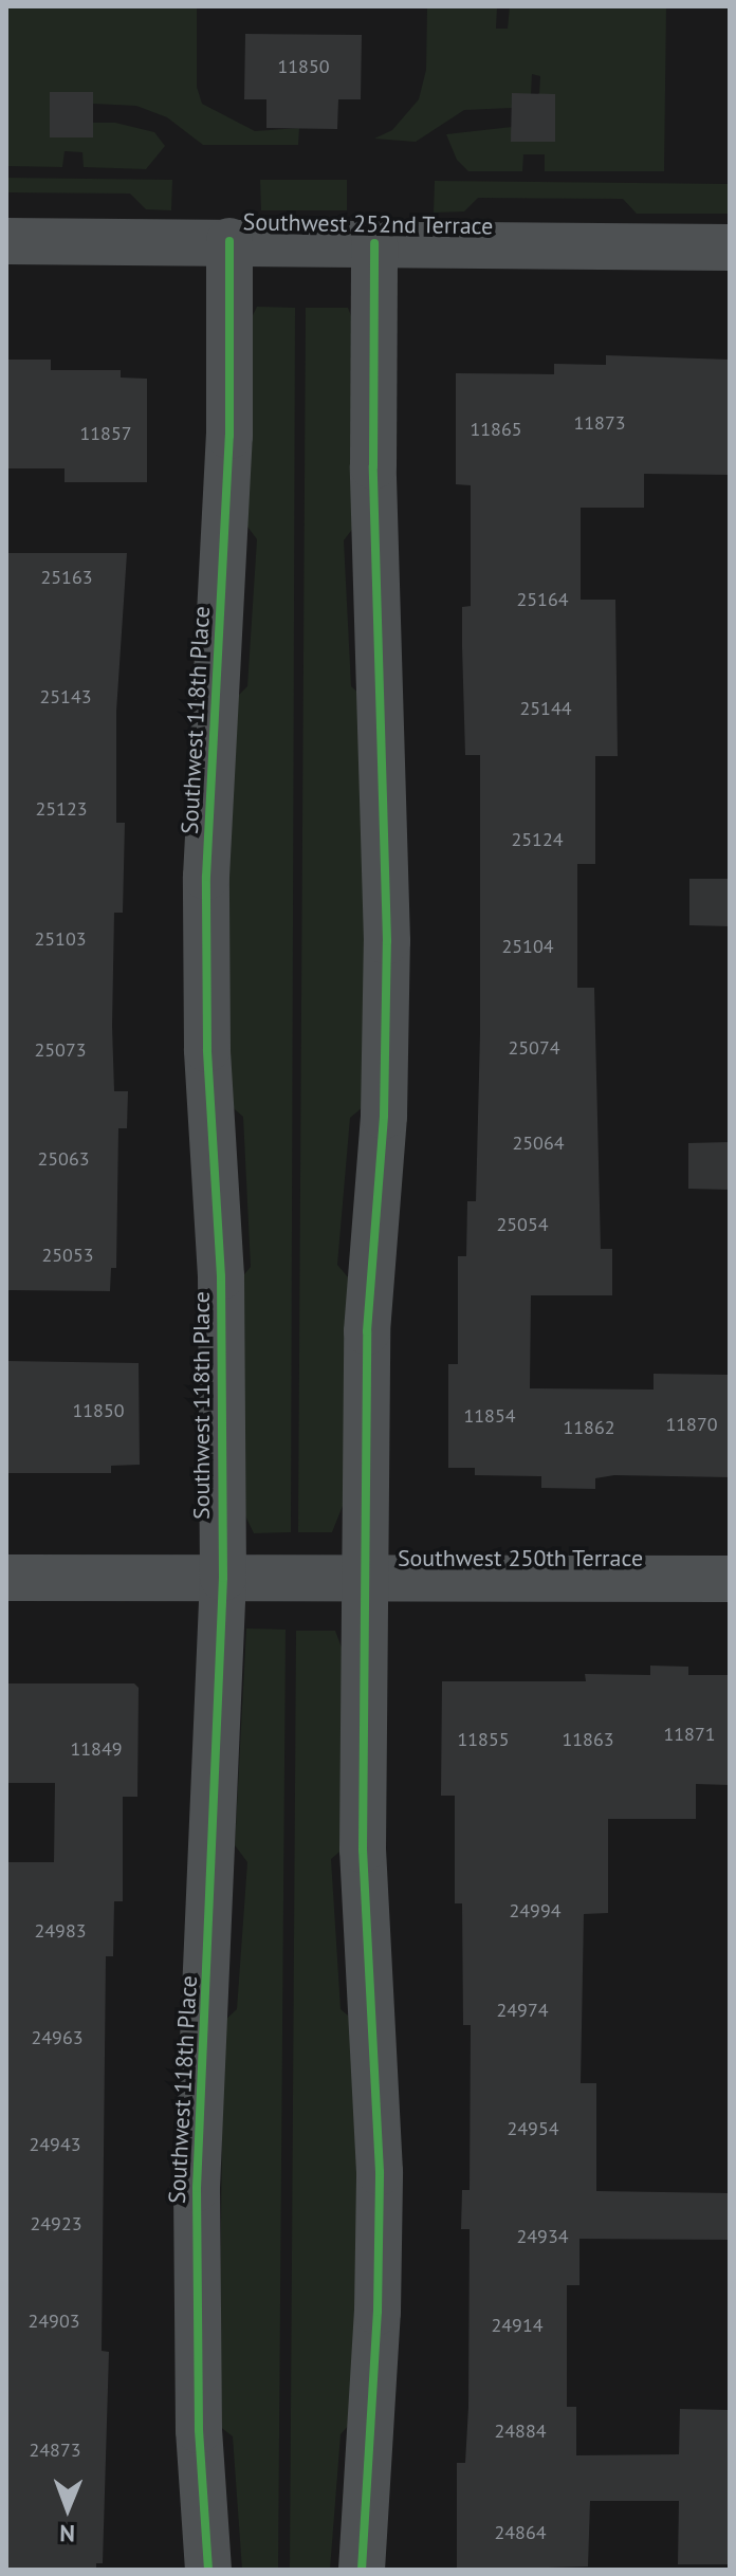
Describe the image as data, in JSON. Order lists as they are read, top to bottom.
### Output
{
  "streets": {
    "street": ["Southwest 252nd Terrace", "Southwest 118th Place", "Southwest 250th Terrace"]
  },
  "crossings": [
    ["Southwest 252nd Terrace", "Southwest 118th Place"],
    ["Southwest 118th Place", "Southwest 250th Terrace"]
  ],
  "house_numbers": [
    "11850",
    "11873",
    "11865",
    "11857",
    "25163",
    "25164",
    "25143",
    "25144",
    "25123",
    "25124",
    "25103",
    "25104",
    "25074",
    "25073",
    "25064",
    "25063",
    "25054",
    "25053",
    "11850",
    "11854",
    "11870",
    "11862",
    "11871",
    "11855",
    "11863",
    "11849",
    "24994",
    "24983",
    "24974",
    "24963",
    "24954",
    "24943",
    "24923",
    "24934",
    "24903",
    "24914",
    "24884",
    "24873",
    "24864"
  ],
  "north": "bottom"
}
